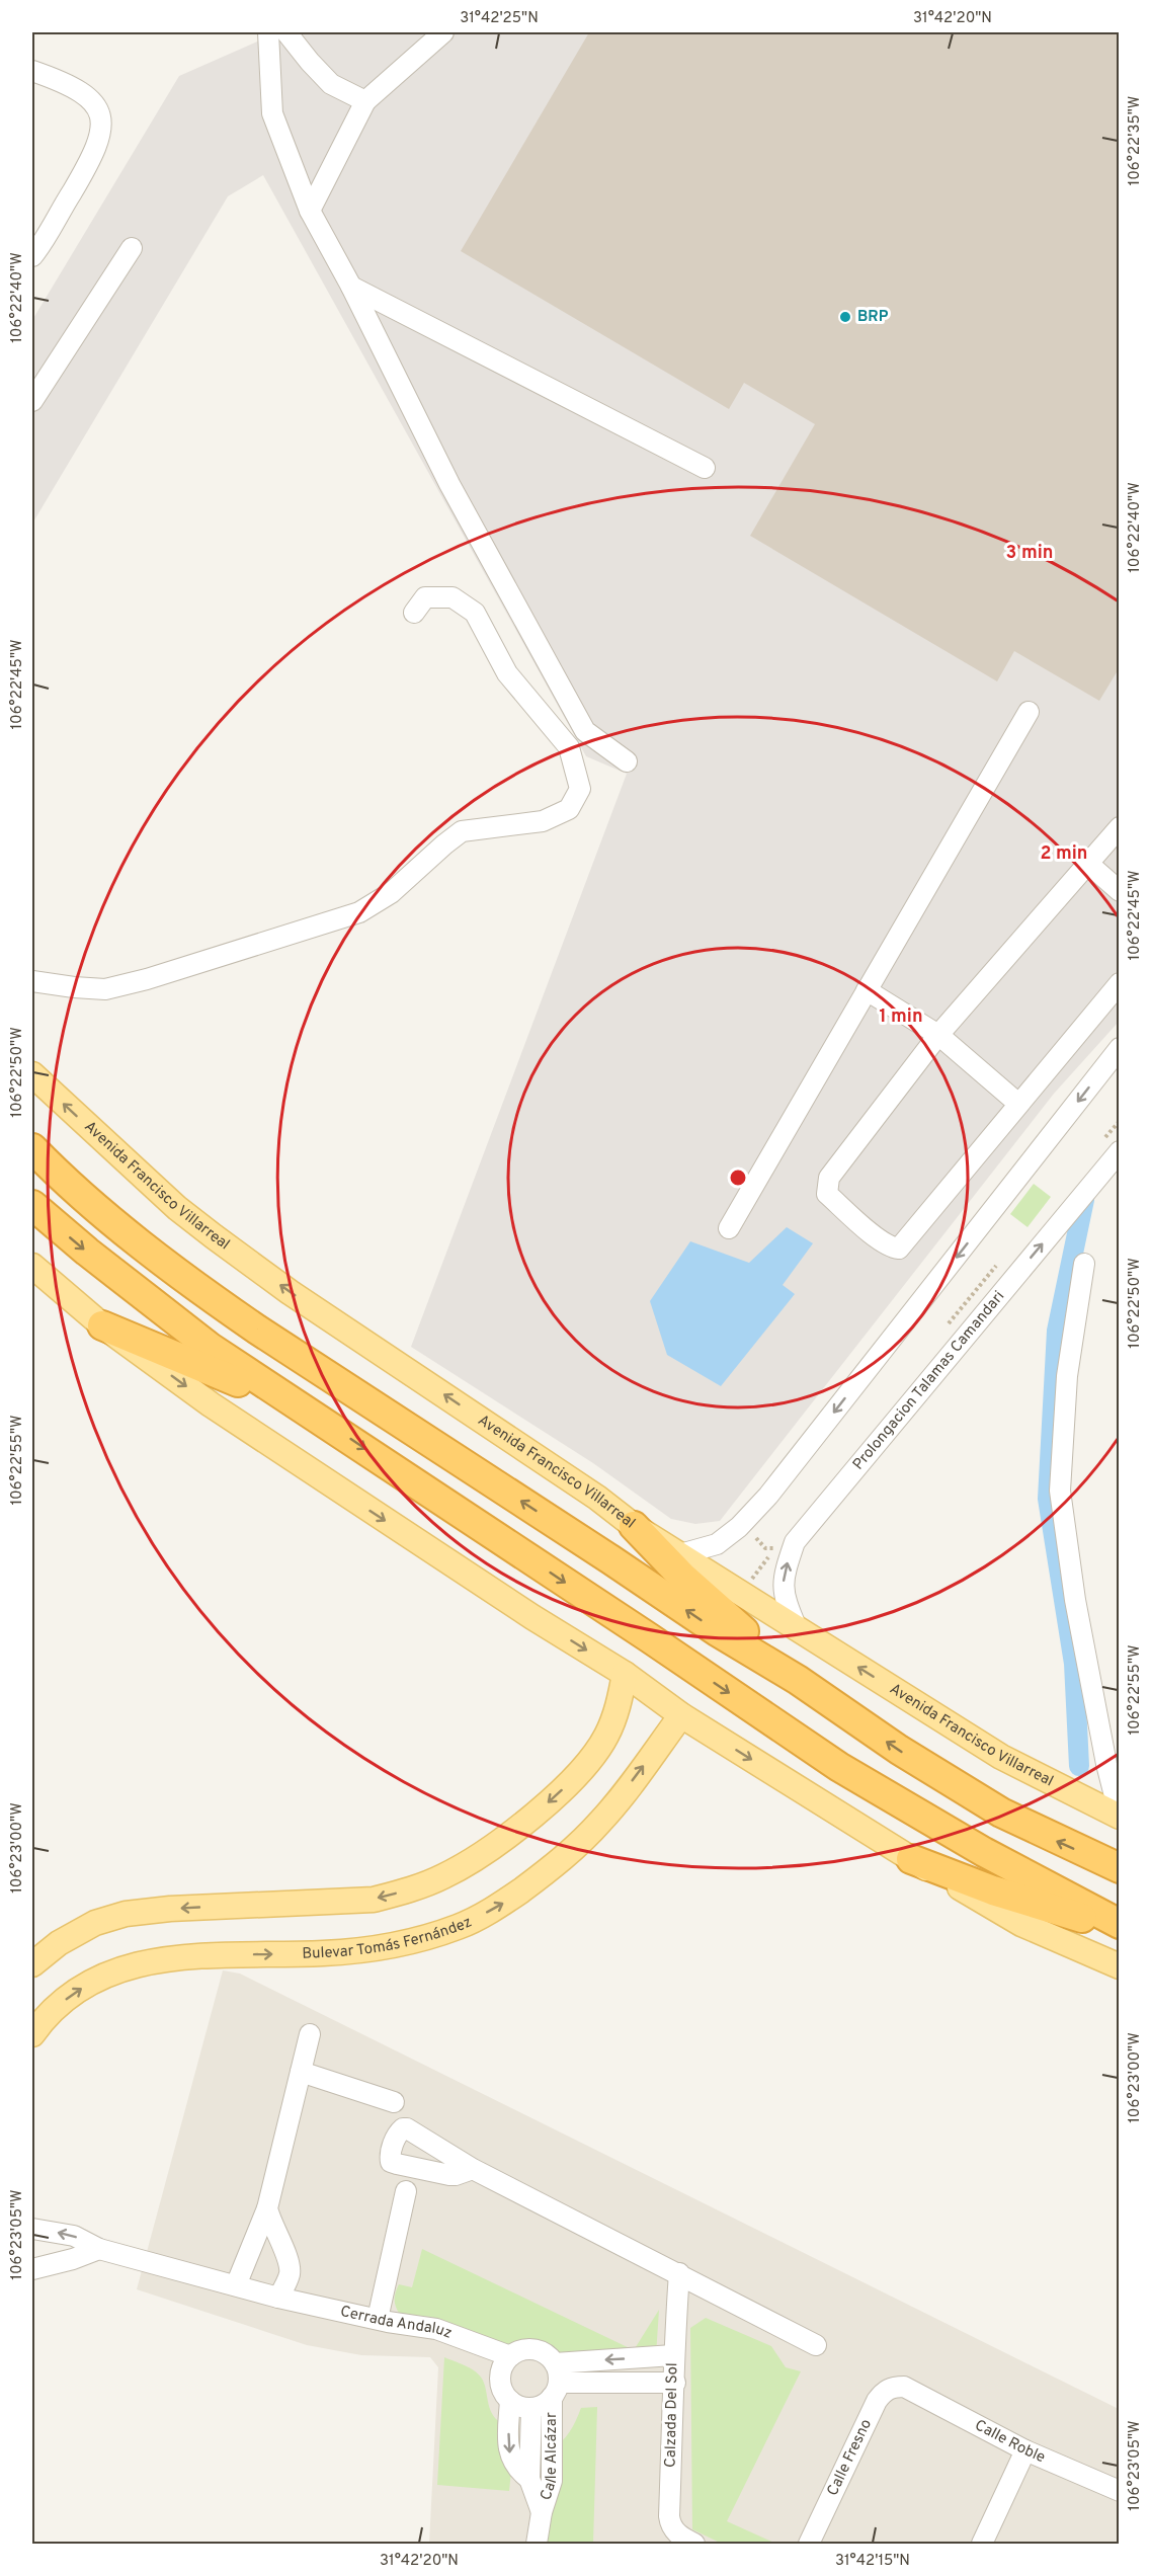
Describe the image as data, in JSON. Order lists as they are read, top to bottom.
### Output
{
  "streets": {
    "main road": ["Avenida Francisco Villarreal", "Bulevar Tomás Fernández"],
    "street": [
      "Prolongacion Talamas Camandari",
      "Cerrada Andaluz",
      "Calzada Del Sol",
      "Calle Roble",
      "Calle Alcázar",
      "Calle Fresno"
    ]
  },
  "crossings": [
    ["Avenida Francisco Villarreal", "Prolongacion Talamas Camandari"],
    ["Cerrada Andaluz", "Calle Alcázar"],
    ["Calle Roble", "Calle Fresno"]
  ],
  "places": ["BRP"],
  "coordinates": [
    "31°42'25\"N",
    "31°42'20\"N",
    "106°22'35\"W",
    "106°22'40\"W",
    "106°22'45\"W",
    "106°22'50\"W",
    "106°22'55\"W",
    "106°23'00\"W",
    "106°23'05\"W",
    "31°42'15\"N"
  ],
  "rings": ["3 min", "2 min", "1 min"]
}
